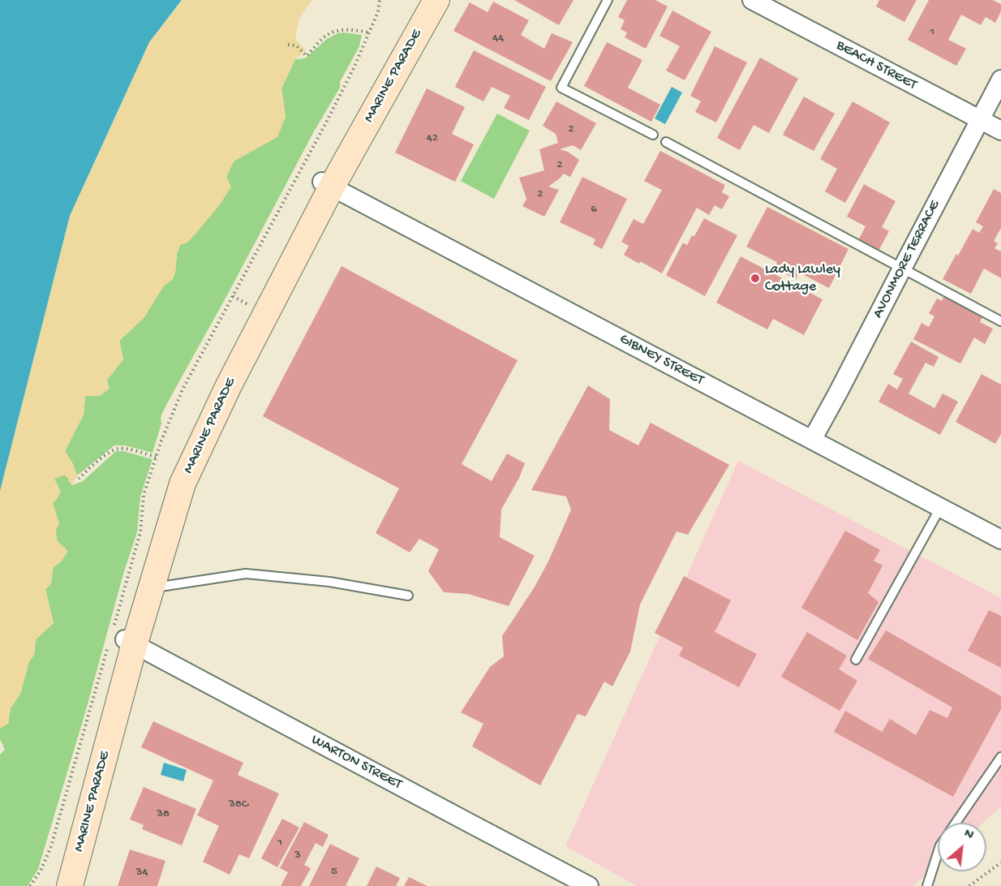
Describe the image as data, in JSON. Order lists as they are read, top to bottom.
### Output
{
  "streets": {
    "main road": ["MARINE PARADE"],
    "street": [
      "BEACH STREET",
      "AVONMORE TERRACE",
      "GIBNEY STREET",
      "WARTON STREET"
    ]
  },
  "crossings": [
    ["BEACH STREET", "AVONMORE TERRACE"],
    ["MARINE PARADE", "GIBNEY STREET"],
    ["MARINE PARADE", "WARTON STREET"],
    ["AVONMORE TERRACE", "GIBNEY STREET"]
  ],
  "places": ["Lady Lawley Cottage"],
  "house_numbers": [
    "1",
    "44",
    "2",
    "42",
    "2",
    "2",
    "6",
    "38C",
    "38",
    "1",
    "3",
    "5",
    "34"
  ],
  "north": "top right"
}
